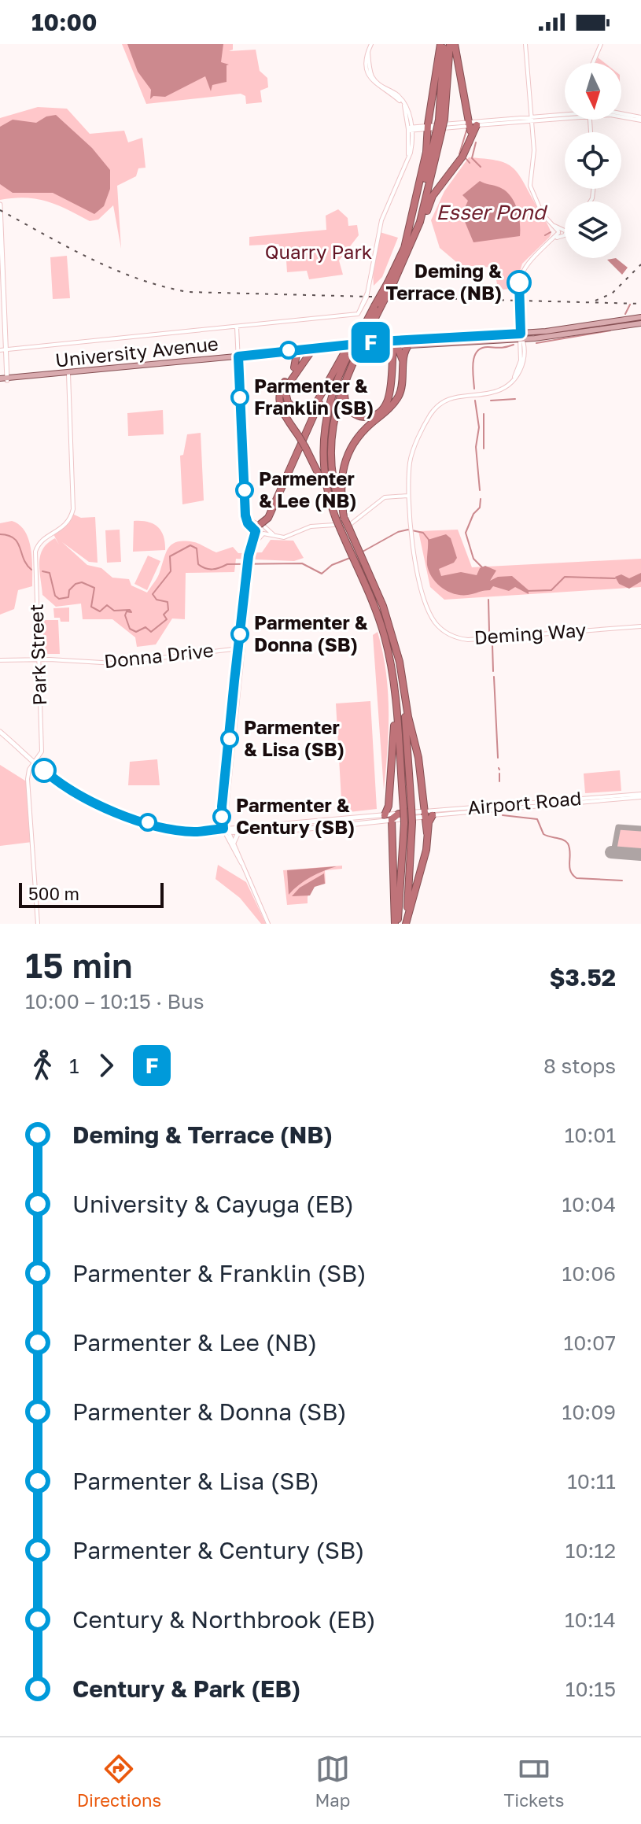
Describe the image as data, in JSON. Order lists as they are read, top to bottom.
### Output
{
  "streets": {
    "main road": ["University Avenue", "Airport Road"],
    "street": ["Deming Way", "Park Street", "Donna Drive"]
  },
  "crossings": [
    ["University Avenue", "Deming Way"],
    ["University Avenue", "Park Street"],
    ["Park Street", "Donna Drive"]
  ],
  "water": ["Esser Pond"],
  "parks": ["Quarry Park"],
  "places": [
    "Deming & Terrace (NB)",
    "Parmenter & Franklin (SB)",
    "Parmenter & Lee (NB)",
    "Parmenter & Donna (SB)",
    "Parmenter & Lisa (SB)",
    "Parmenter & Century (SB)"
  ],
  "lines": ["bus line F"],
  "scale_bar": "500 m",
  "north": "bottom",
  "page": {
    "status": "10:00",
    "on_map": "F",
    "scale": "500 m",
    "heading": ["15 min", "10:00 – 10:15 · Bus", "$3.52"],
    "legs": ["1", "F", "8 stops"],
    "list": [
      {
        "name": "Deming & Terrace (NB)",
        "value": "10:01"
      },
      {
        "name": "University & Cayuga (EB)",
        "value": "10:04"
      },
      {
        "name": "Parmenter & Franklin (SB)",
        "value": "10:06"
      },
      {
        "name": "Parmenter & Lee (NB)",
        "value": "10:07"
      },
      {
        "name": "Parmenter & Donna (SB)",
        "value": "10:09"
      },
      {
        "name": "Parmenter & Lisa (SB)",
        "value": "10:11"
      },
      {
        "name": "Parmenter & Century (SB)",
        "value": "10:12"
      },
      {
        "name": "Century & Northbrook (EB)",
        "value": "10:14"
      },
      {
        "name": "Century & Park (EB)",
        "value": "10:15"
      }
    ],
    "tabs": ["Directions", "Map", "Tickets"]
  }
}
